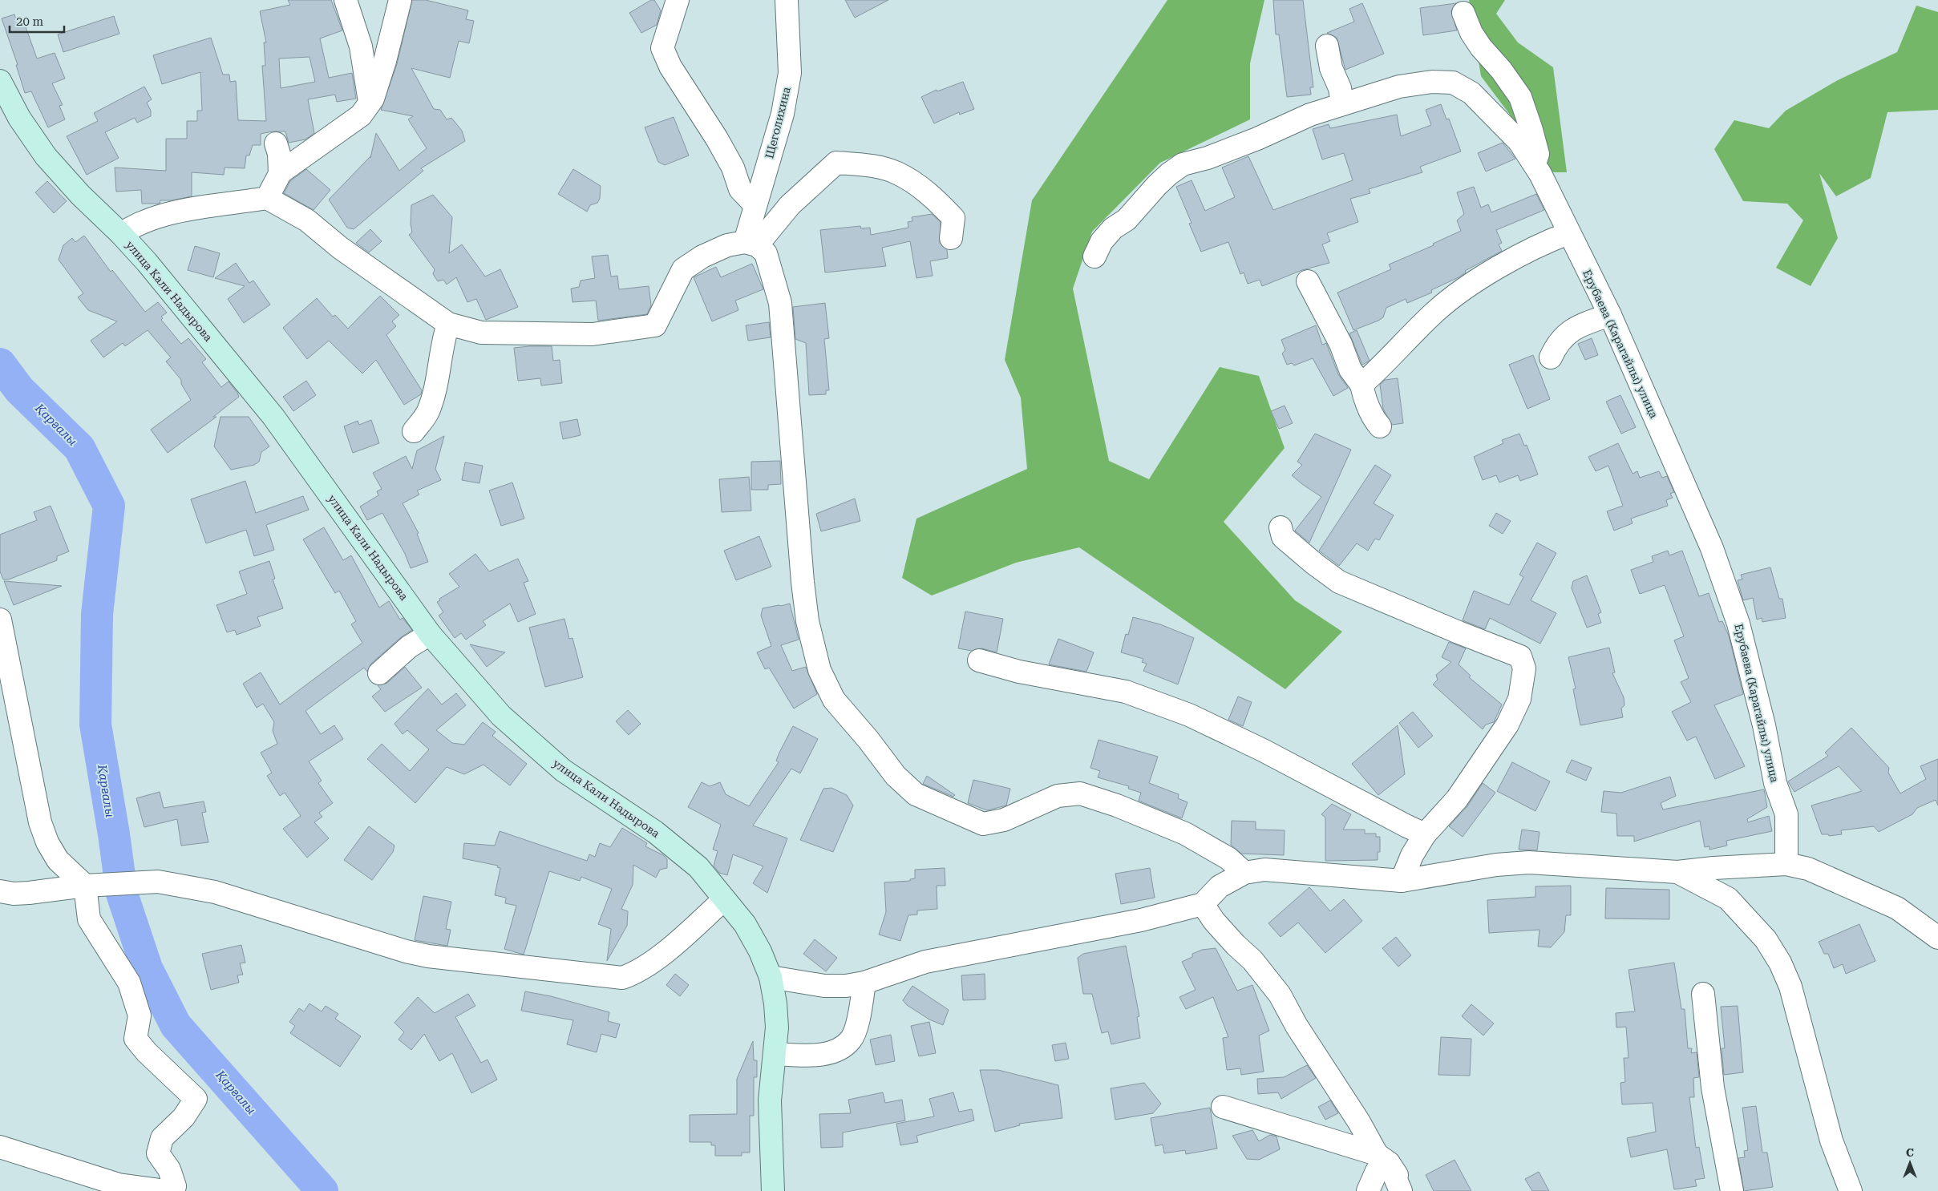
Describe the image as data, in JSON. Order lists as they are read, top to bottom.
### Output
{
  "streets": {
    "street": ["Щеголихина", "улица Кали Надырова", "Ерубаева (Карагайлы) улица"]
  },
  "water": ["Қарғалы"],
  "scale_bar": "20 m",
  "north": "top"
}
